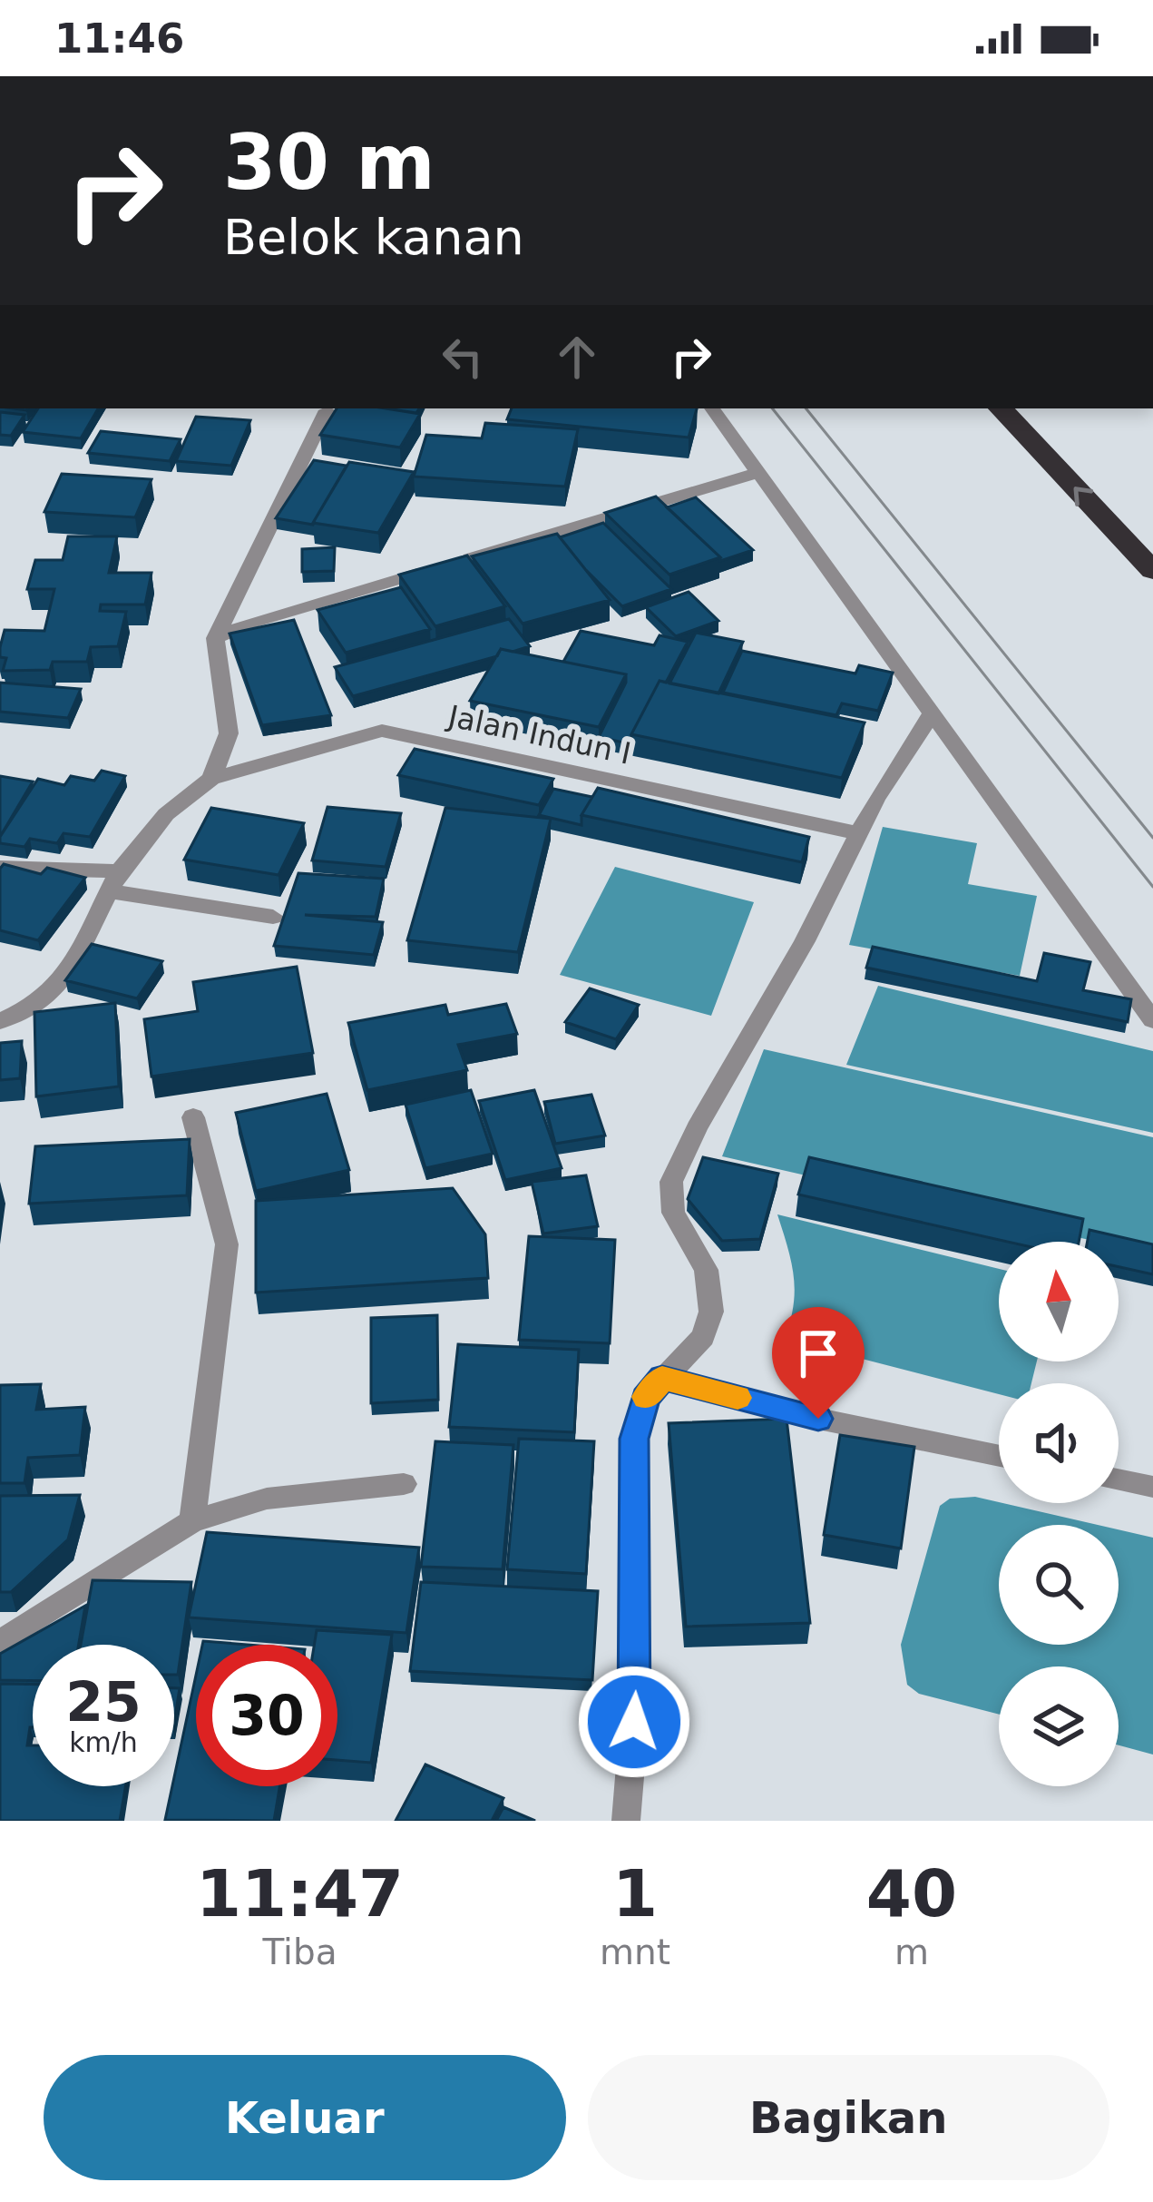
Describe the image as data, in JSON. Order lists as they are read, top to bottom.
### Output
{
  "streets": {
    "street": ["Jalan Indun I"]
  },
  "north": "top",
  "page": {
    "status": "11:46",
    "turn": ["30 m", "Belok kanan"],
    "speed": "25 km/h",
    "limit": "30",
    "eta": [
      "11:47",
      "Tiba",
      "1",
      "mnt",
      "40",
      "m"
    ],
    "buttons": ["Keluar", "Bagikan"]
  }
}
